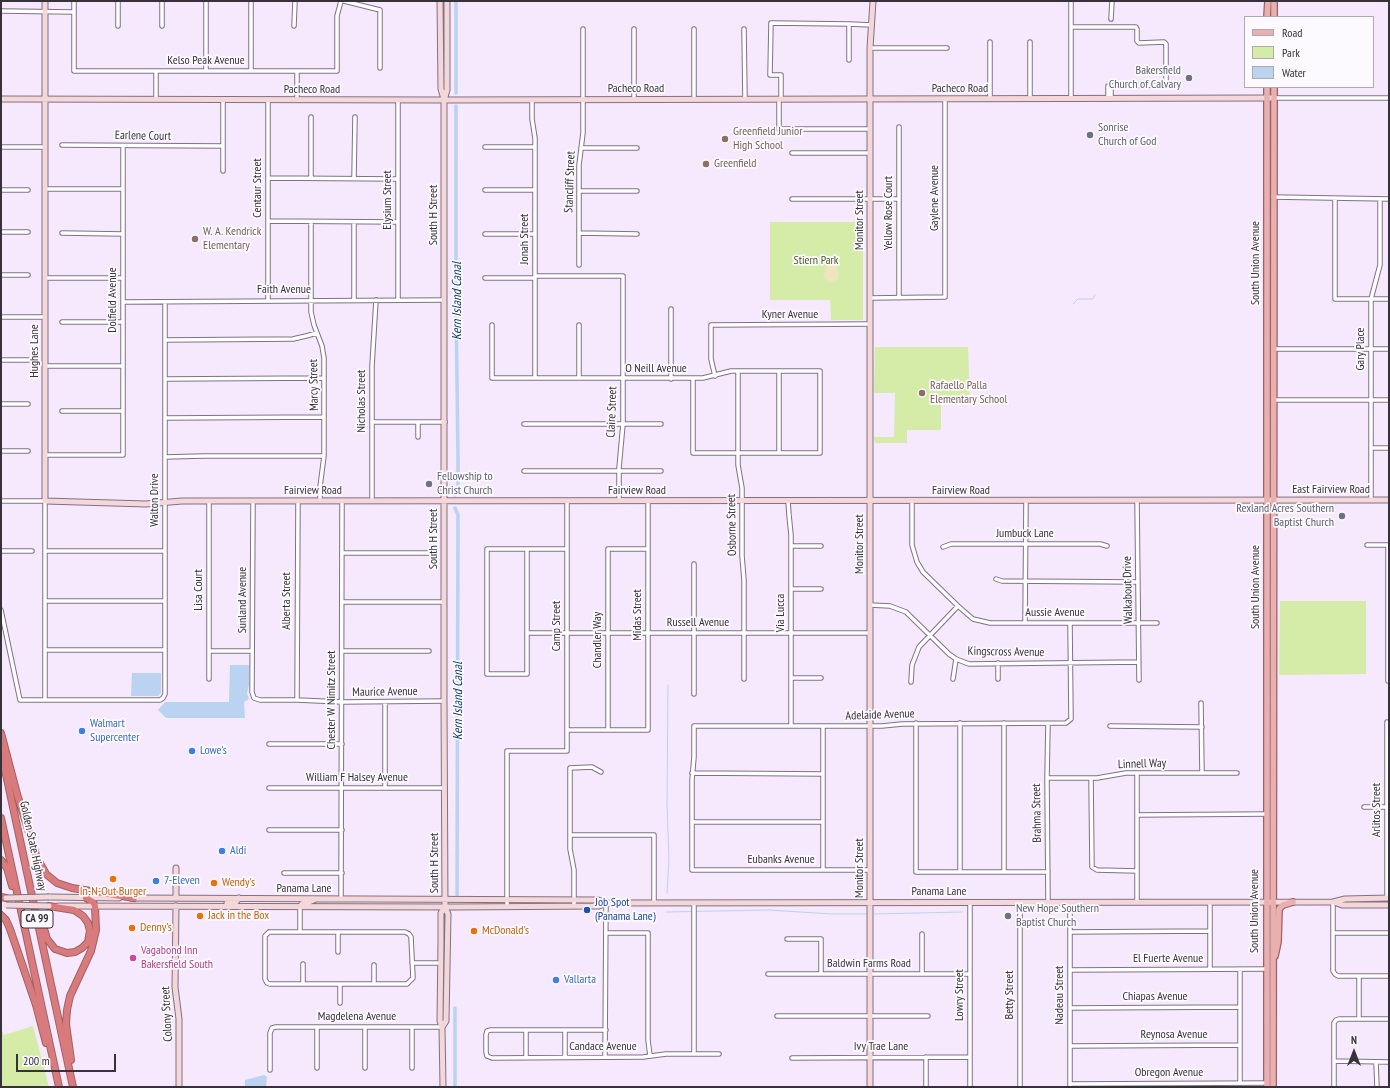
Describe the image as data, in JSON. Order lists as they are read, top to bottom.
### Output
{
  "streets": {
    "highway": ["Golden State Highway", "CA 99"],
    "main road": ["South Union Avenue"],
    "street": [
      "Kelso Peak Avenue",
      "Pacheco Road",
      "Earlene Court",
      "Stancliff Street",
      "Centaur Street",
      "Gaylene Avenue",
      "Elysium Street",
      "Yellow Rose Court",
      "South H Street",
      "Monitor Street",
      "Jonah Street",
      "Faith Avenue",
      "Dolfield Avenue",
      "Kyner Avenue",
      "Gary Place",
      "Hughes Lane",
      "O Neill Avenue",
      "Marcy Street",
      "Nicholas Street",
      "Claire Street",
      "East Fairview Road",
      "Fairview Road",
      "Walton Drive",
      "Osborne Street",
      "Jumbuck Lane",
      "Lisa Court",
      "Walkabout Drive",
      "Sunland Avenue",
      "Alberta Street",
      "Via Lucca",
      "Aussie Avenue",
      "Midas Street",
      "Russell Avenue",
      "Camp Street",
      "Chandler Way",
      "Kingscross Avenue",
      "Maurice Avenue",
      "Chester W Nimitz Street",
      "Adelaide Avenue",
      "Linnell Way",
      "William F Halsey Avenue",
      "Arlitos Street",
      "Brahma Street",
      "Eubanks Avenue",
      "Panama Lane",
      "El Fuerte Avenue",
      "Baldwin Farms Road",
      "Lowry Street",
      "Betty Street",
      "Nadeau Street",
      "Chiapas Avenue",
      "Colony Street",
      "Magdelena Avenue",
      "Reynosa Avenue",
      "Candace Avenue",
      "Ivy Trae Lane",
      "Obregon Avenue"
    ]
  },
  "crossings": [
    ["Pacheco Road", "Stancliff Street"],
    ["Pacheco Road", "Centaur Street"],
    ["Pacheco Road", "Gaylene Avenue"],
    ["Pacheco Road", "Elysium Street"],
    ["Pacheco Road", "South H Street"],
    ["Pacheco Road", "Monitor Street"],
    ["Pacheco Road", "Jonah Street"],
    ["Pacheco Road", "South Union Avenue"],
    ["Pacheco Road", "Hughes Lane"],
    ["Earlene Court", "Dolfield Avenue"],
    ["Centaur Street", "Faith Avenue"],
    ["Gaylene Avenue", "Yellow Rose Court"],
    ["Elysium Street", "Faith Avenue"],
    ["South H Street", "Faith Avenue"],
    ["South H Street", "Fairview Road"],
    ["South H Street", "Maurice Avenue"],
    ["South H Street", "William F Halsey Avenue"],
    ["South H Street", "Panama Lane"],
    ["South H Street", "Magdelena Avenue"],
    ["Monitor Street", "Kyner Avenue"],
    ["Monitor Street", "Fairview Road"],
    ["Monitor Street", "Russell Avenue"],
    ["Monitor Street", "Kingscross Avenue"],
    ["Monitor Street", "Adelaide Avenue"],
    ["Monitor Street", "Eubanks Avenue"],
    ["Monitor Street", "Panama Lane"],
    ["Monitor Street", "Baldwin Farms Road"],
    ["Monitor Street", "Ivy Trae Lane"],
    ["Jonah Street", "O Neill Avenue"],
    ["Jonah Street", "Claire Street"],
    ["South Union Avenue", "East Fairview Road"],
    ["South Union Avenue", "Fairview Road"],
    ["South Union Avenue", "Panama Lane"],
    ["South Union Avenue", "El Fuerte Avenue"],
    ["South Union Avenue", "Obregon Avenue"],
    ["Faith Avenue", "Dolfield Avenue"],
    ["Faith Avenue", "Marcy Street"],
    ["Faith Avenue", "Nicholas Street"],
    ["Faith Avenue", "Walton Drive"],
    ["Dolfield Avenue", "Hughes Lane"],
    ["Kyner Avenue", "O Neill Avenue"],
    ["Gary Place", "East Fairview Road"],
    ["Hughes Lane", "Fairview Road"],
    ["Hughes Lane", "Walton Drive"],
    ["O Neill Avenue", "Claire Street"],
    ["O Neill Avenue", "Osborne Street"],
    ["Marcy Street", "Fairview Road"],
    ["Nicholas Street", "Fairview Road"],
    ["Claire Street", "Fairview Road"],
    ["East Fairview Road", "Fairview Road"],
    ["Fairview Road", "Walton Drive"],
    ["Fairview Road", "Osborne Street"],
    ["Fairview Road", "Lisa Court"],
    ["Fairview Road", "Walkabout Drive"],
    ["Fairview Road", "Sunland Avenue"],
    ["Fairview Road", "Alberta Street"],
    ["Fairview Road", "Via Lucca"],
    ["Fairview Road", "Aussie Avenue"],
    ["Fairview Road", "Midas Street"],
    ["Fairview Road", "Camp Street"],
    ["Fairview Road", "Chester W Nimitz Street"],
    ["Osborne Street", "Russell Avenue"],
    ["Walkabout Drive", "Aussie Avenue"],
    ["Walkabout Drive", "Kingscross Avenue"],
    ["Sunland Avenue", "Maurice Avenue"],
    ["Alberta Street", "Maurice Avenue"],
    ["Via Lucca", "Russell Avenue"],
    ["Via Lucca", "Adelaide Avenue"],
    ["Midas Street", "Russell Avenue"],
    ["Midas Street", "Chandler Way"],
    ["Russell Avenue", "Camp Street"],
    ["Russell Avenue", "Chandler Way"],
    ["Camp Street", "Panama Lane"],
    ["Kingscross Avenue", "Adelaide Avenue"],
    ["Maurice Avenue", "Chester W Nimitz Street"],
    ["Chester W Nimitz Street", "William F Halsey Avenue"],
    ["Chester W Nimitz Street", "Panama Lane"],
    ["Adelaide Avenue", "Brahma Street"],
    ["Linnell Way", "Brahma Street"],
    ["Brahma Street", "Panama Lane"],
    ["Panama Lane", "Lowry Street"],
    ["Panama Lane", "Betty Street"],
    ["Panama Lane", "Nadeau Street"],
    ["Panama Lane", "Colony Street"],
    ["El Fuerte Avenue", "Nadeau Street"],
    ["Baldwin Farms Road", "Lowry Street"],
    ["Lowry Street", "Ivy Trae Lane"],
    ["Nadeau Street", "Chiapas Avenue"],
    ["Nadeau Street", "Reynosa Avenue"],
    ["Nadeau Street", "Obregon Avenue"]
  ],
  "water": ["Kern Island Canal"],
  "parks": ["Stiern Park"],
  "places": [
    "Bakersfield Church of Calvary",
    "Sonrise Church of God",
    "Greenfield Junior High School",
    "Greenfield",
    "W. A. Kendrick Elementary",
    "Rafaello Palla Elementary School",
    "Fellowship to Christ Church",
    "Rexland Acres Southern Baptist Church",
    "Walmart Supercenter",
    "Lowe's",
    "Aldi",
    "In-N-Out Burger",
    "7-Eleven",
    "Wendy's",
    "Job Spot (Panama Lane)",
    "Jack in the Box",
    "New Hope Southern Baptist Church",
    "Denny's",
    "McDonald's",
    "Vagabond Inn Bakersfield South",
    "Vallarta"
  ],
  "legend": ["Road", "Park", "Water"],
  "scale_bar": "200 m",
  "north": "top"
}
